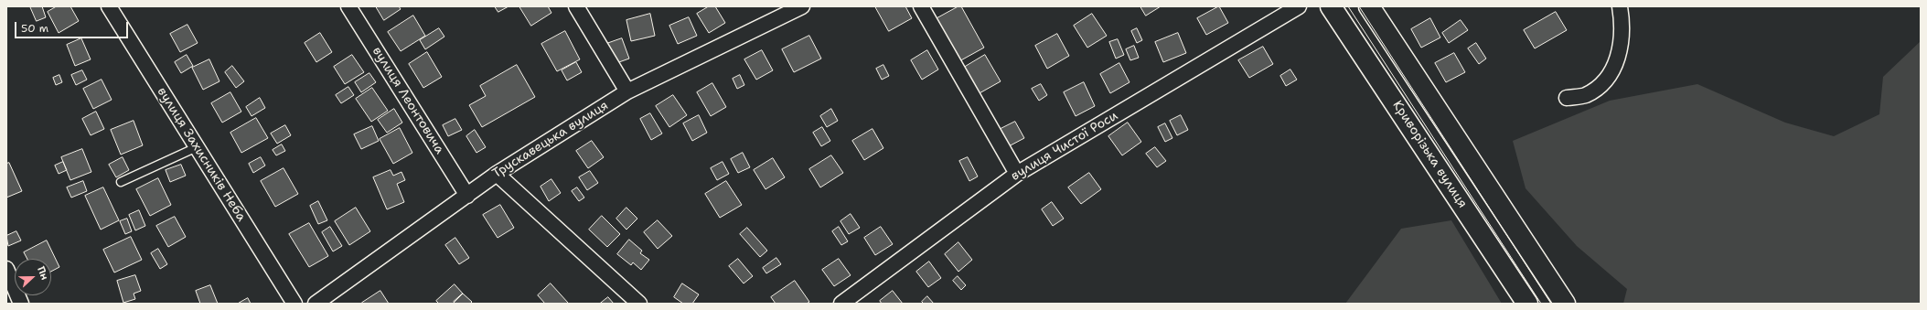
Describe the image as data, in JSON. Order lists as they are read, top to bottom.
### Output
{
  "streets": {
    "main road": ["Криворізька вулиця"],
    "street": [
      "вулиця Леонтовича",
      "Трускавецька вулиця",
      "вулиця Чистої Роси",
      "вулиця Захисників Неба"
    ]
  },
  "crossings": [
    ["вулиця Леонтовича", "Трускавецька вулиця"]
  ],
  "scale_bar": "50 m",
  "north": "right"
}
